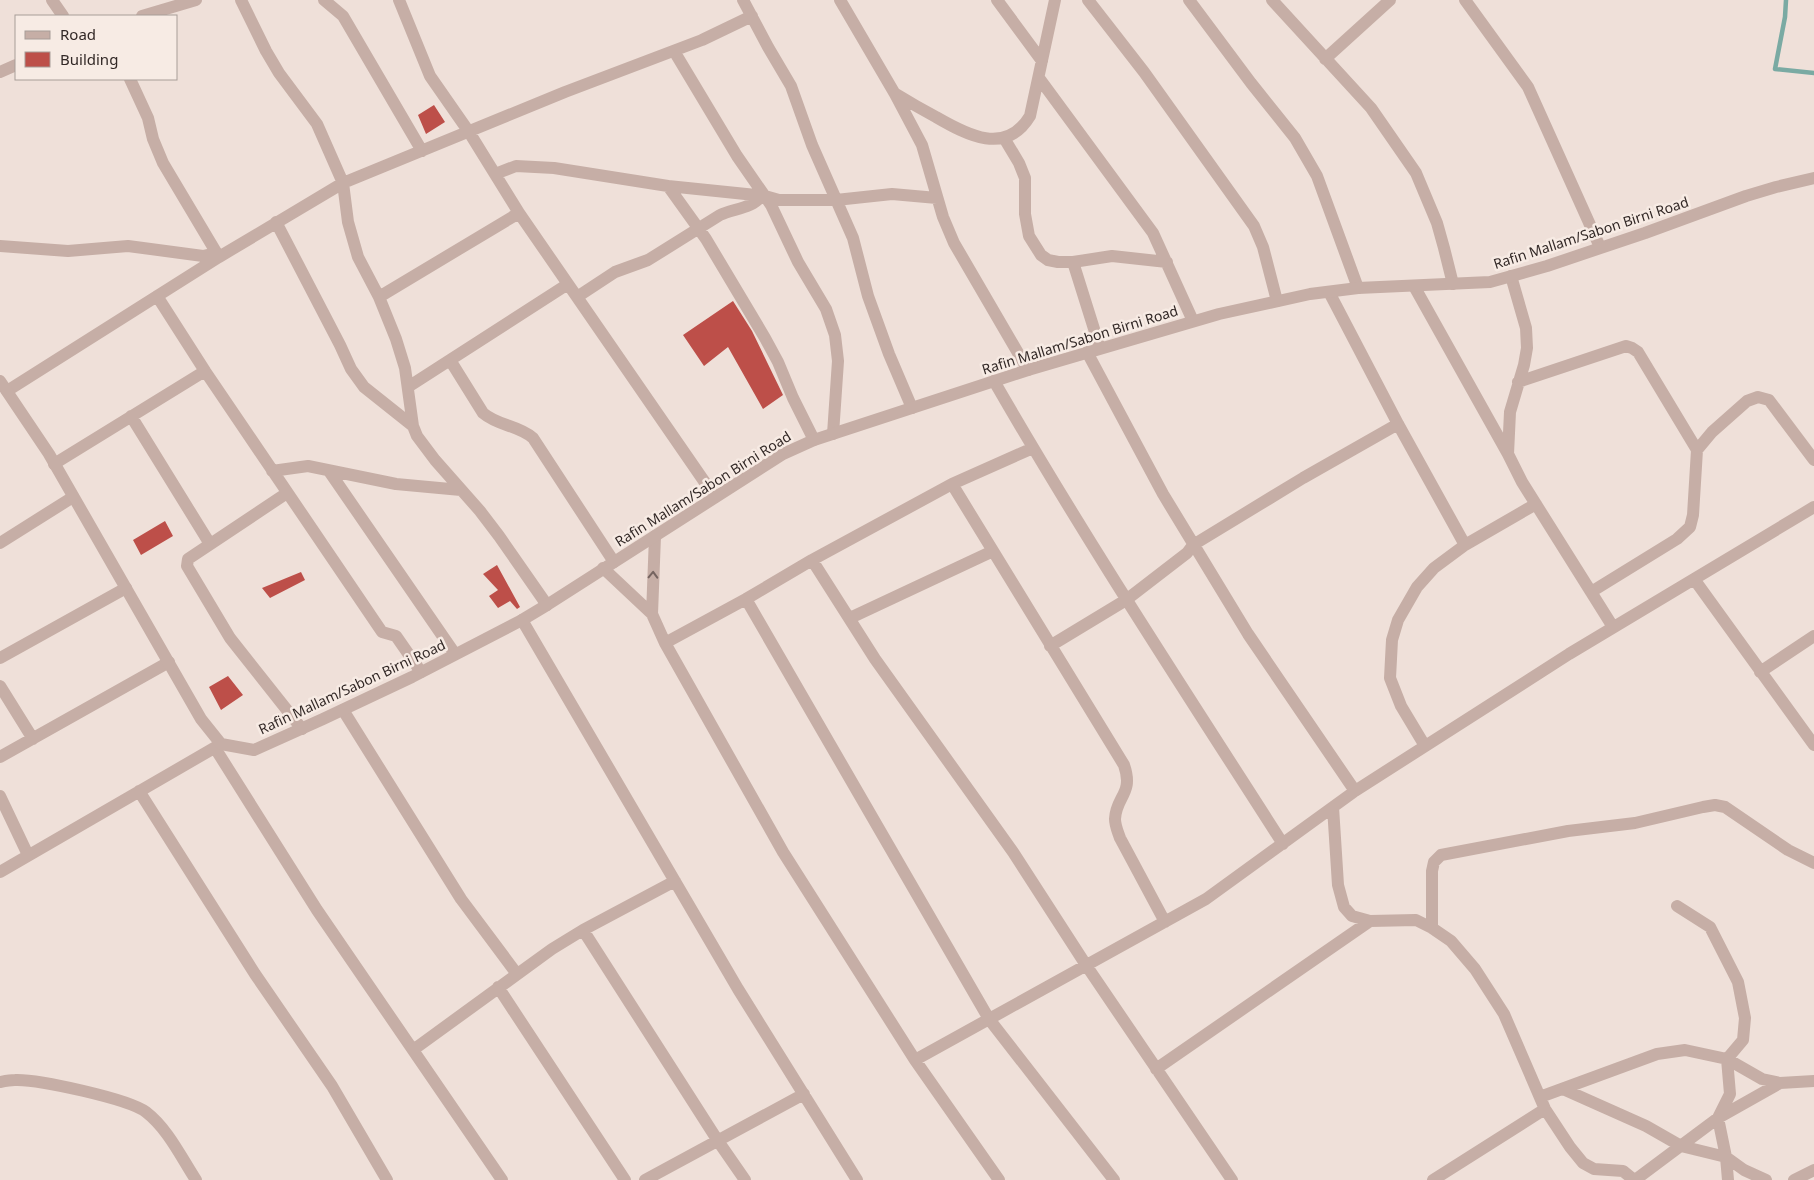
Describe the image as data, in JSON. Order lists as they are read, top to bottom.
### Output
{
  "streets": {
    "street": ["Rafin Mallam/Sabon Birni Road"]
  },
  "legend": ["Road", "Building"]
}
